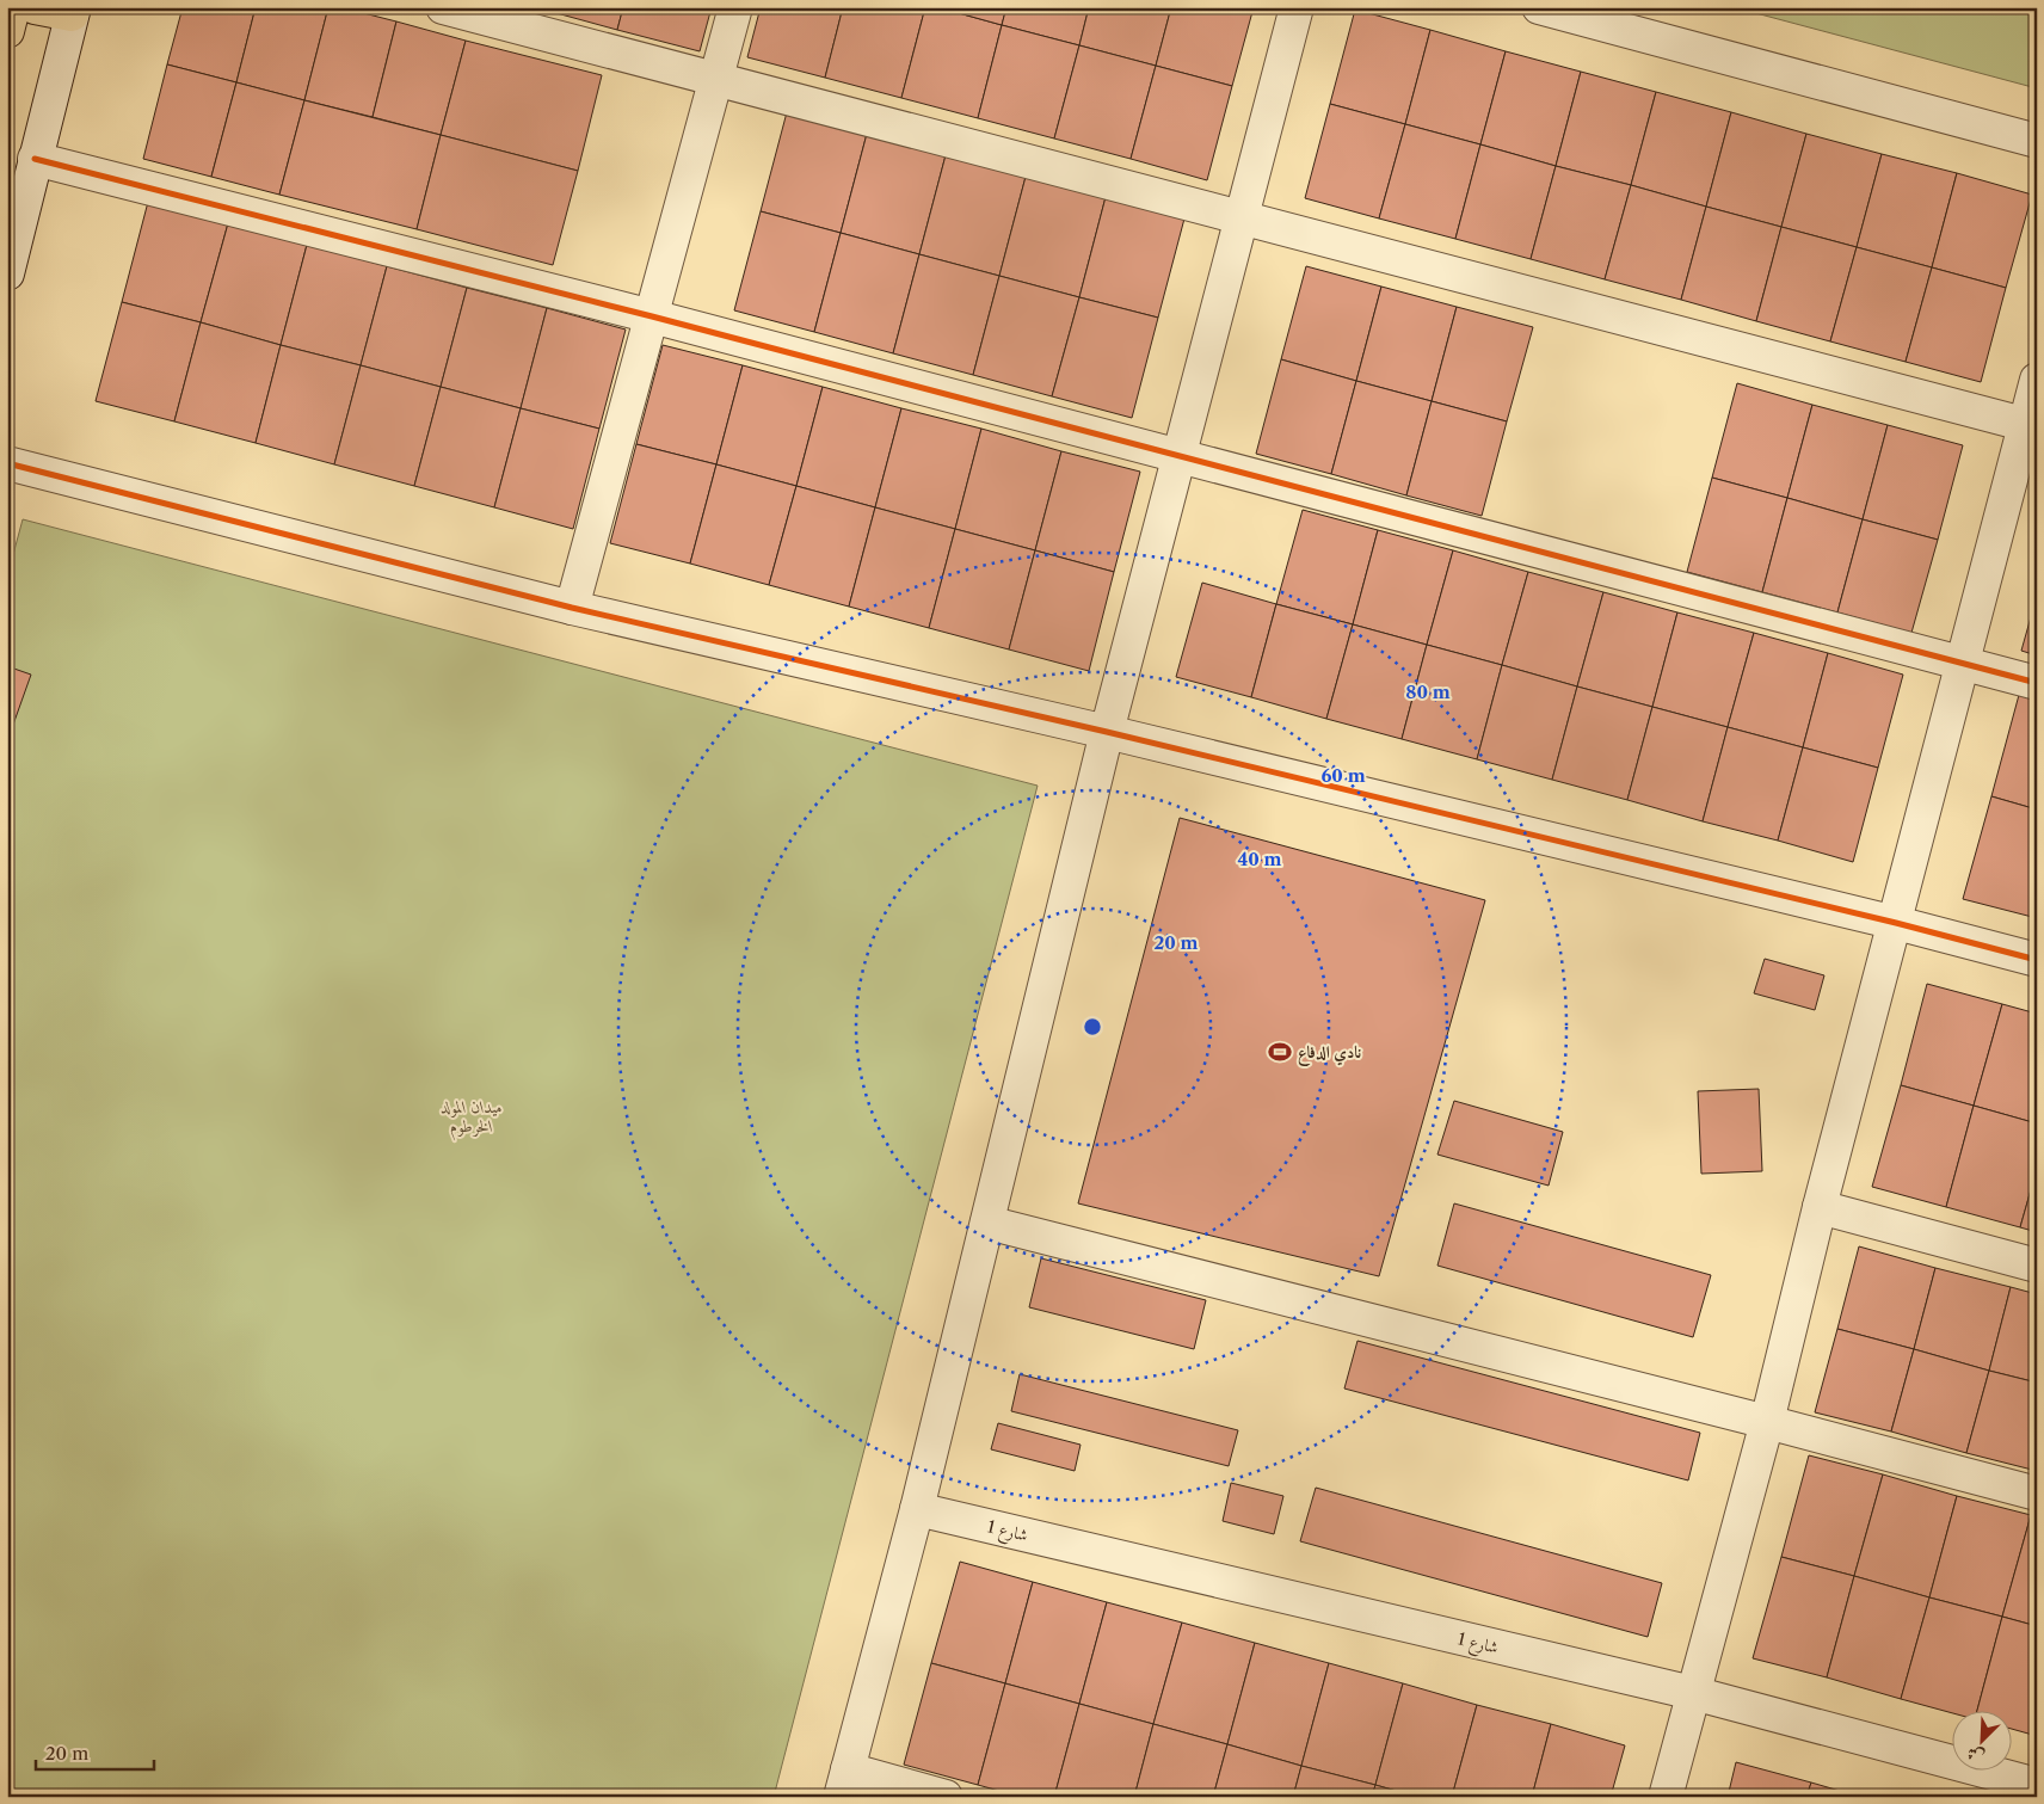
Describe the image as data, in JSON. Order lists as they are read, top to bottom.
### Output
{
  "streets": {
    "street": ["شارع 1"]
  },
  "parks": ["ميدان المولد الخرطوم"],
  "places": {
    "sports": ["نادي الدفاع"]
  },
  "scale_bar": "20 m",
  "north": "bottom left",
  "rings": [
    "80 m",
    "60 m",
    "40 m",
    "20 m"
  ]
}
